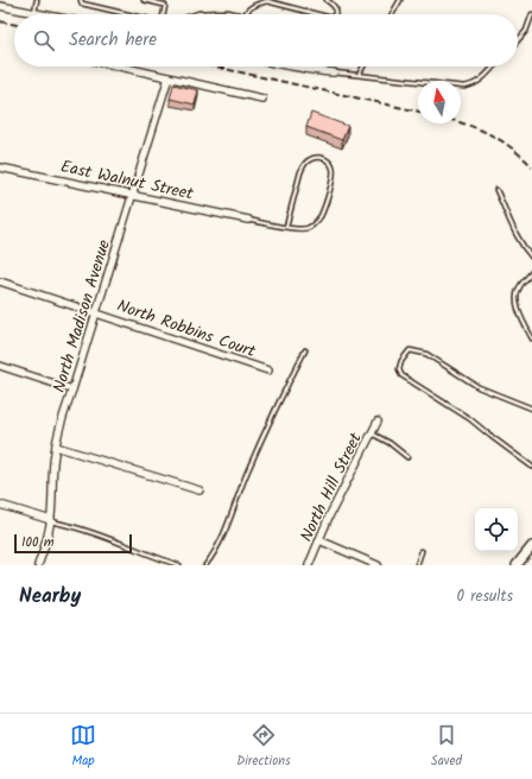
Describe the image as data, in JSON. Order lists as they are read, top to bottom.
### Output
{
  "streets": {
    "street": [
      "East Walnut Street",
      "North Madison Avenue",
      "North Robbins Court",
      "North Hill Street"
    ]
  },
  "crossings": [
    ["East Walnut Street", "North Madison Avenue"],
    ["North Madison Avenue", "North Robbins Court"]
  ],
  "scale_bar": "100 m",
  "north": "top",
  "page": {
    "search": "Search here",
    "scale": "100 m",
    "heading": ["Nearby", "0 results"],
    "nav": ["Map", "Directions", "Saved"]
  }
}
